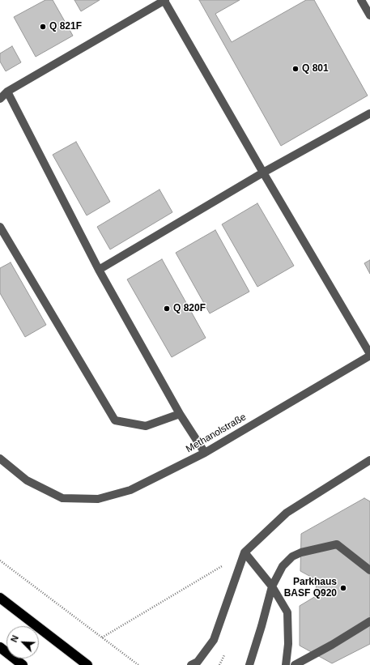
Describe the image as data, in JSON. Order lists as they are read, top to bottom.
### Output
{
  "streets": {
    "street": ["Methanolstraße"]
  },
  "places": [
    "Q 821F",
    "Q 801",
    "Q 820F",
    "Parkhaus BASF Q920"
  ],
  "north": "top left"
}
